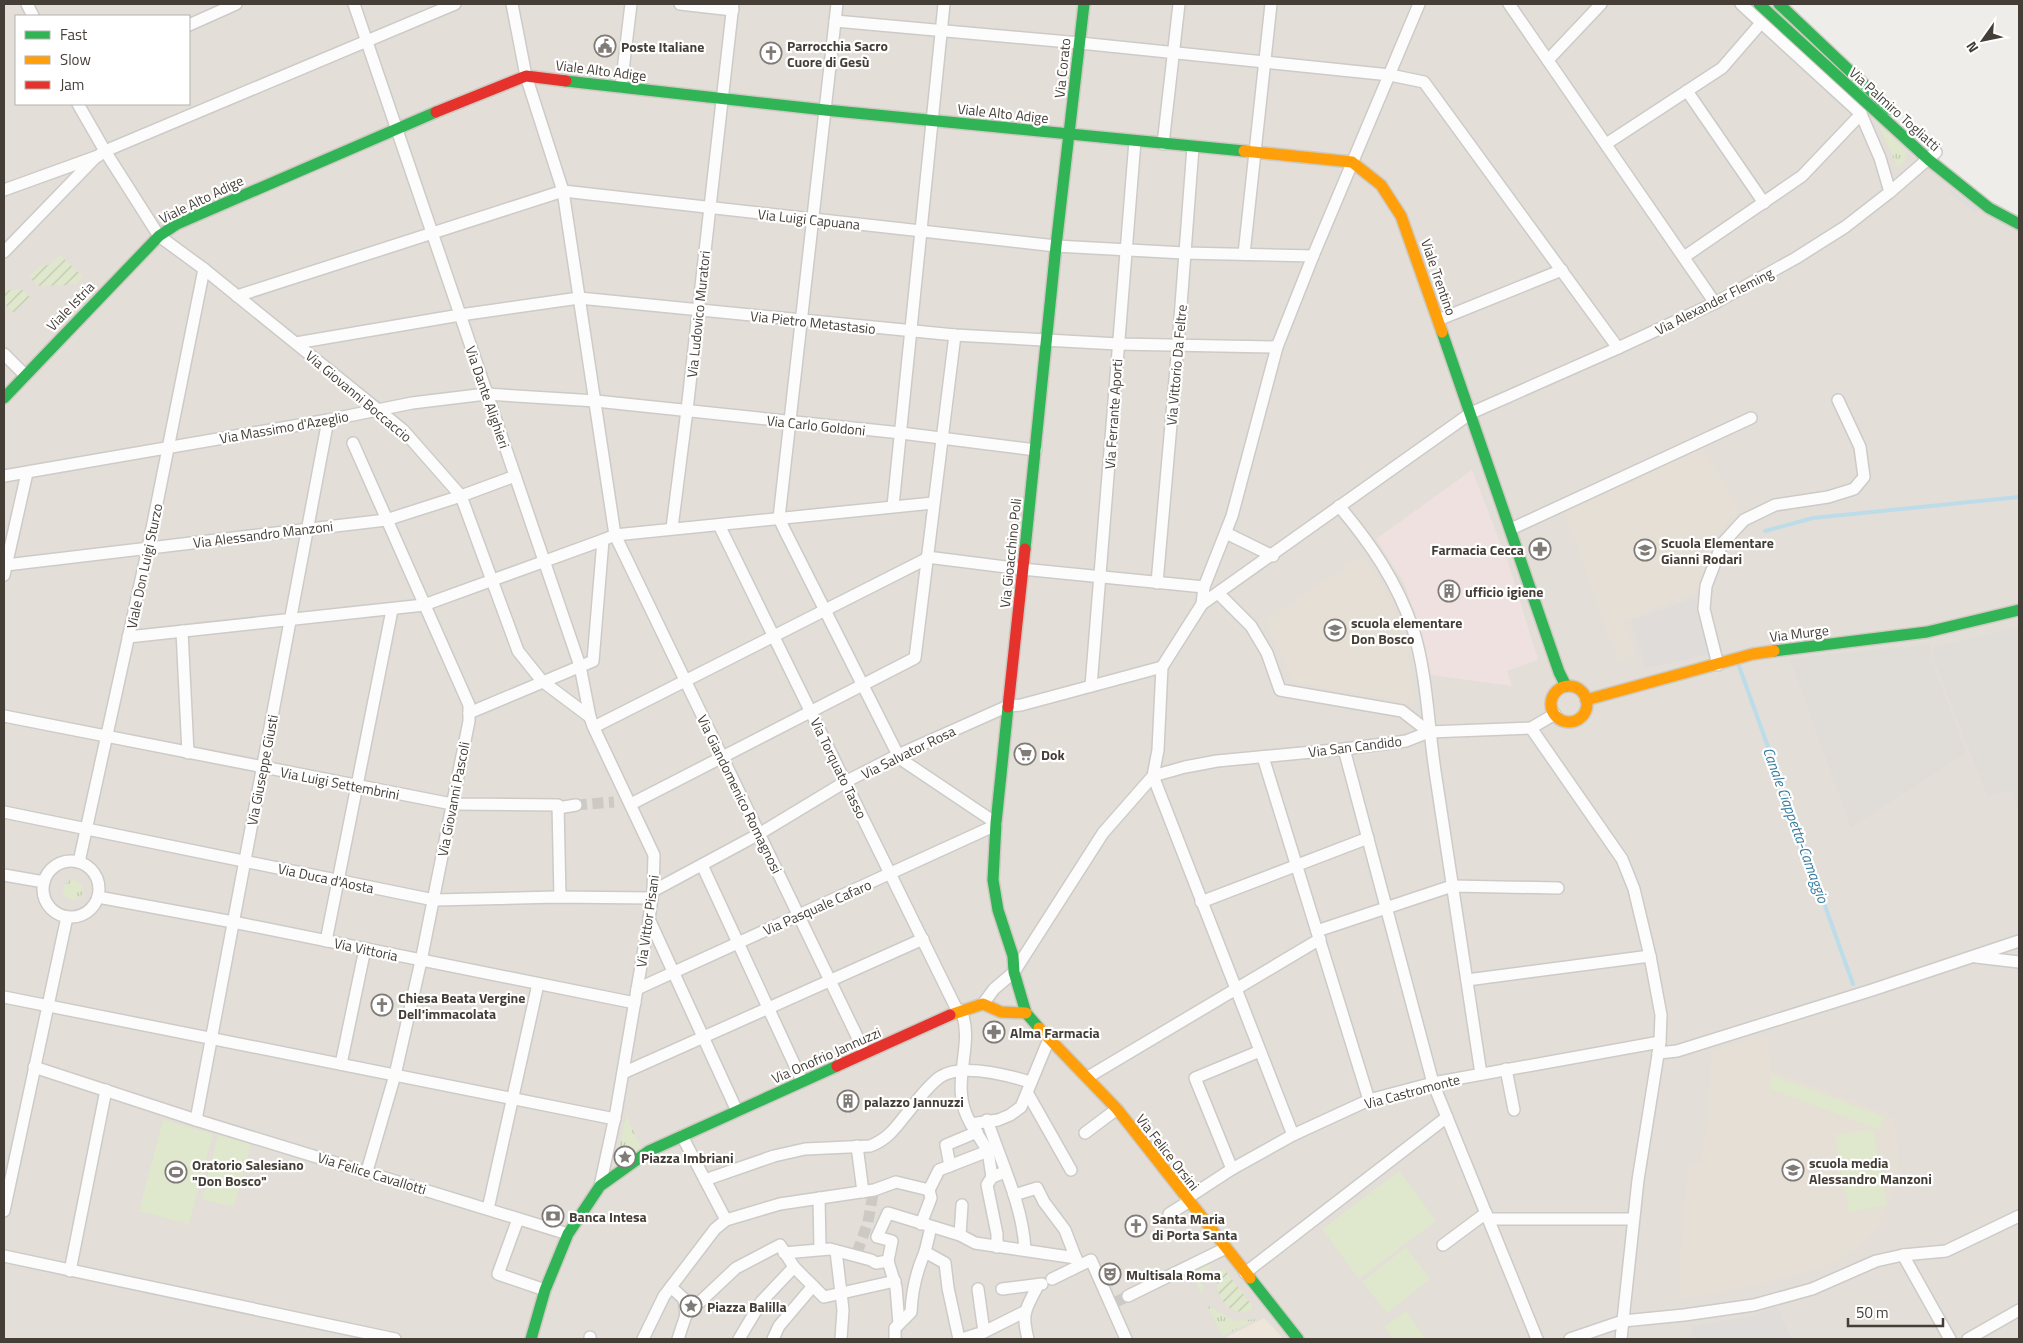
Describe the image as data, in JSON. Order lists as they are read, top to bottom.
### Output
{
  "streets": {
    "street": [
      "Via Corato",
      "Viale Alto Adige",
      "Via Palmiro Togliatti",
      "Via Luigi Capuana",
      "Viale Trentino",
      "Via Alexander Fleming",
      "Viale Istria",
      "Via Ludovico Muratori",
      "Via Pietro Metastasio",
      "Via Vittorio Da Feltre",
      "Via Giovanni Boccaccio",
      "Via Dante Alighieri",
      "Via Ferrante Aporti",
      "Via Carlo Goldoni",
      "Via Massimo d'Azeglio",
      "Via Alessandro Manzoni",
      "Via Gioacchino Poli",
      "Viale Don Luigi Sturzo",
      "Via Murge",
      "Via San Candido",
      "Via Salvator Rosa",
      "Via Torquato Tasso",
      "Via Giuseppe Giusti",
      "Via Luigi Settembrini",
      "Via Giandomenico Romagnosi",
      "Via Giovanni Pascoli",
      "Via Duca d'Aosta",
      "Via Pasquale Cafaro",
      "Via Vittor Pisani",
      "Via Vittoria",
      "Via Onofrio Jannuzzi",
      "Via Castromonte",
      "Via Felice Orsini",
      "Via Felice Cavallotti"
    ]
  },
  "crossings": [
    ["Via Corato", "Viale Alto Adige"],
    ["Via Corato", "Via Gioacchino Poli"],
    ["Viale Alto Adige", "Viale Istria"],
    ["Viale Alto Adige", "Via Ludovico Muratori"],
    ["Viale Alto Adige", "Via Giovanni Boccaccio"],
    ["Viale Alto Adige", "Via Dante Alighieri"],
    ["Viale Alto Adige", "Via Gioacchino Poli"],
    ["Viale Alto Adige", "Via Giandomenico Romagnosi"],
    ["Via Palmiro Togliatti", "Via Alexander Fleming"],
    ["Via Luigi Capuana", "Via Ludovico Muratori"],
    ["Via Luigi Capuana", "Via Vittorio Da Feltre"],
    ["Via Luigi Capuana", "Via Ferrante Aporti"],
    ["Via Luigi Capuana", "Via Gioacchino Poli"],
    ["Via Luigi Capuana", "Via Giandomenico Romagnosi"],
    ["Viale Trentino", "Via Alexander Fleming"],
    ["Viale Trentino", "Via Murge"],
    ["Viale Trentino", "Via San Candido"],
    ["Viale Istria", "Via Giovanni Boccaccio"],
    ["Via Ludovico Muratori", "Via Pietro Metastasio"],
    ["Via Ludovico Muratori", "Via Carlo Goldoni"],
    ["Via Pietro Metastasio", "Via Vittorio Da Feltre"],
    ["Via Pietro Metastasio", "Via Giovanni Boccaccio"],
    ["Via Pietro Metastasio", "Via Dante Alighieri"],
    ["Via Pietro Metastasio", "Via Ferrante Aporti"],
    ["Via Pietro Metastasio", "Via Gioacchino Poli"],
    ["Via Pietro Metastasio", "Via Giandomenico Romagnosi"],
    ["Via Giovanni Boccaccio", "Via Dante Alighieri"],
    ["Via Giovanni Boccaccio", "Via Massimo d'Azeglio"],
    ["Via Giovanni Boccaccio", "Via Alessandro Manzoni"],
    ["Via Giovanni Boccaccio", "Viale Don Luigi Sturzo"],
    ["Via Giovanni Boccaccio", "Via Vittor Pisani"],
    ["Via Dante Alighieri", "Via Massimo d'Azeglio"],
    ["Via Dante Alighieri", "Via Alessandro Manzoni"],
    ["Via Dante Alighieri", "Via Vittor Pisani"],
    ["Via Ferrante Aporti", "Via Salvator Rosa"],
    ["Via Carlo Goldoni", "Via Massimo d'Azeglio"],
    ["Via Carlo Goldoni", "Via Gioacchino Poli"],
    ["Via Carlo Goldoni", "Via Giandomenico Romagnosi"],
    ["Via Massimo d'Azeglio", "Viale Don Luigi Sturzo"],
    ["Via Massimo d'Azeglio", "Via Giuseppe Giusti"],
    ["Via Massimo d'Azeglio", "Via Giandomenico Romagnosi"],
    ["Via Alessandro Manzoni", "Viale Don Luigi Sturzo"],
    ["Via Alessandro Manzoni", "Via Giuseppe Giusti"],
    ["Via Alessandro Manzoni", "Via Giovanni Pascoli"],
    ["Via Gioacchino Poli", "Via Salvator Rosa"],
    ["Via Gioacchino Poli", "Via Pasquale Cafaro"],
    ["Via Gioacchino Poli", "Via Felice Orsini"],
    ["Viale Don Luigi Sturzo", "Via Luigi Settembrini"],
    ["Viale Don Luigi Sturzo", "Via Duca d'Aosta"],
    ["Viale Don Luigi Sturzo", "Via Vittoria"],
    ["Via Murge", "Via San Candido"],
    ["Via Salvator Rosa", "Via Torquato Tasso"],
    ["Via Salvator Rosa", "Via Giandomenico Romagnosi"],
    ["Via Salvator Rosa", "Via Duca d'Aosta"],
    ["Via Salvator Rosa", "Via Vittor Pisani"],
    ["Via Torquato Tasso", "Via Pasquale Cafaro"],
    ["Via Torquato Tasso", "Via Onofrio Jannuzzi"],
    ["Via Giuseppe Giusti", "Via Luigi Settembrini"],
    ["Via Giuseppe Giusti", "Via Duca d'Aosta"],
    ["Via Giuseppe Giusti", "Via Vittoria"],
    ["Via Giuseppe Giusti", "Via Felice Cavallotti"],
    ["Via Luigi Settembrini", "Via Giovanni Pascoli"],
    ["Via Giandomenico Romagnosi", "Via Pasquale Cafaro"],
    ["Via Giandomenico Romagnosi", "Via Onofrio Jannuzzi"],
    ["Via Giovanni Pascoli", "Via Duca d'Aosta"],
    ["Via Giovanni Pascoli", "Via Vittoria"],
    ["Via Giovanni Pascoli", "Via Felice Cavallotti"],
    ["Via Duca d'Aosta", "Via Vittor Pisani"],
    ["Via Pasquale Cafaro", "Via Vittor Pisani"],
    ["Via Vittor Pisani", "Via Vittoria"],
    ["Via Castromonte", "Via Felice Orsini"]
  ],
  "water": ["Canale Ciappetta-Camaggio"],
  "places": {
    "public building": ["Poste Italiane"],
    "church": ["Parrocchia Sacro Cuore di Gesù", "Chiesa Beata Vergine Dell'immacolata", "Santa Maria di Porta Santa"],
    "pharmacy": ["Farmacia Cecca", "Alma Farmacia"],
    "school or university": ["Scuola Elementare Gianni Rodari", "scuola elementare Don Bosco", "scuola media Alessandro Manzoni"],
    "building": ["ufficio igiene", "palazzo Jannuzzi"],
    "supermarket": ["Dok"],
    "place": ["Piazza Imbriani", "Piazza Balilla"],
    "sports": ["Oratorio Salesiano \"Don Bosco\""],
    "bank": ["Banca Intesa"],
    "theatre": ["Multisala Roma"]
  },
  "legend": ["Fast", "Slow", "Jam"],
  "scale_bar": "50 m",
  "north": "bottom left"
}
